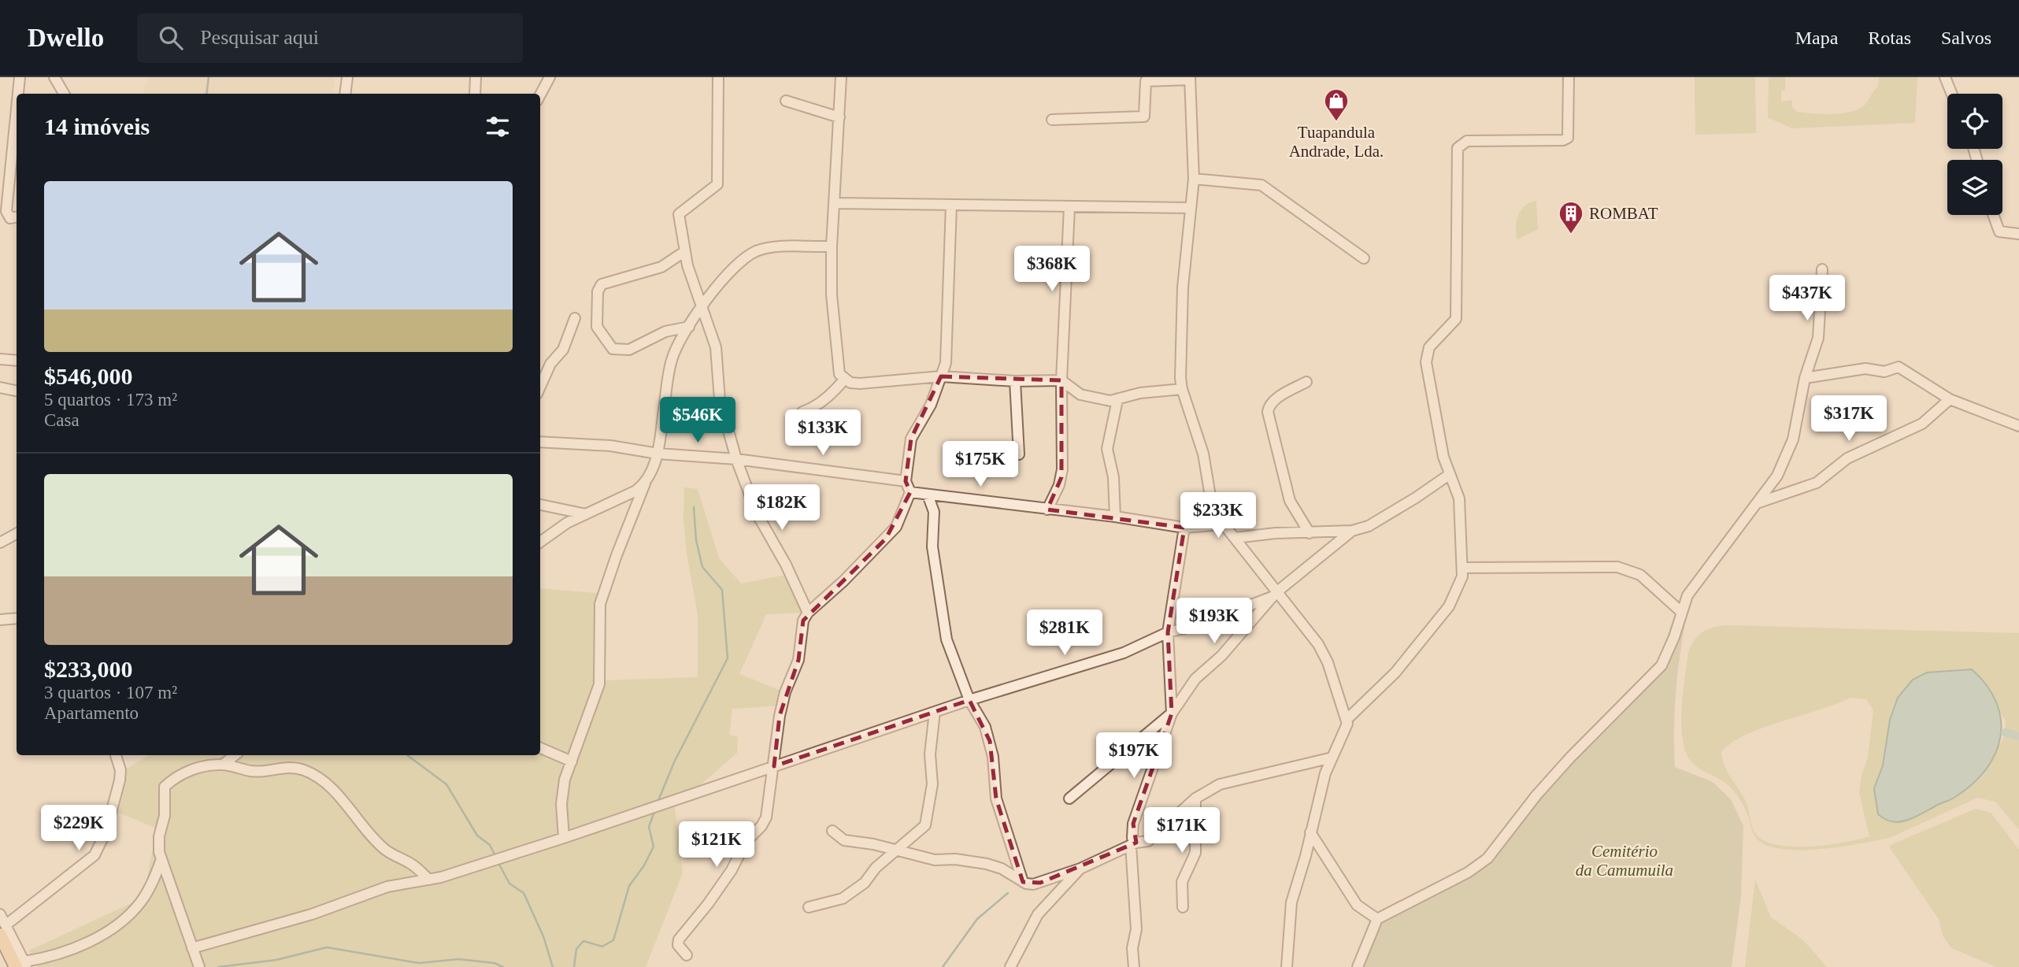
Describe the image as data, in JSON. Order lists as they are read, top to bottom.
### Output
{
  "parks": ["Cemitério da Camumuila"],
  "places": {
    "shop": ["Tuapandula Andrade, Lda."],
    "building": ["ROMBAT"]
  },
  "page": {
    "header": "Dwello",
    "search": "Pesquisar aqui",
    "nav": ["Mapa", "Rotas", "Salvos"],
    "heading": "14 imóveis",
    "list": [
      {
        "name": "$546,000",
        "note": "5 quartos · 173 m² · Casa"
      },
      {
        "name": "$233,000",
        "note": "3 quartos · 107 m² · Apartamento"
      }
    ],
    "price": [
      "$368K",
      "$437K",
      "$317K",
      "$546K",
      "$133K",
      "$175K",
      "$182K",
      "$233K",
      "$193K",
      "$281K",
      "$197K",
      "$229K",
      "$171K",
      "$121K"
    ]
  }
}
